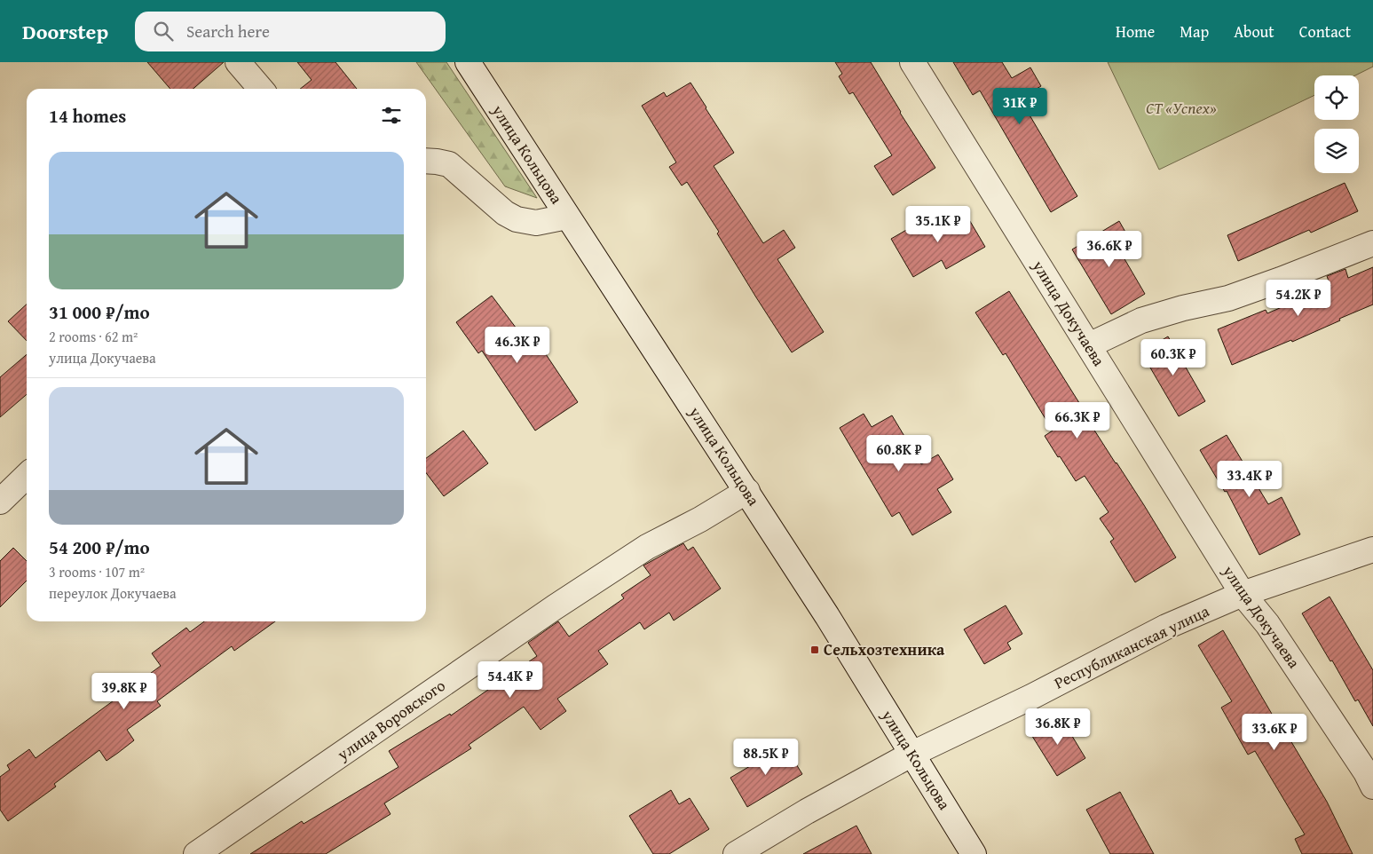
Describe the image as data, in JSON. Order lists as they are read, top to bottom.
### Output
{
  "streets": {
    "street": [
      "улица Кольцова",
      "улица Докучаева",
      "Республиканская улица",
      "улица Воровского"
    ]
  },
  "crossings": [
    ["улица Кольцова", "Республиканская улица"],
    ["улица Кольцова", "улица Воровского"],
    ["улица Докучаева", "Республиканская улица"]
  ],
  "parks": ["СТ «Успех»"],
  "places": {
    "transit": ["Сельхозтехника"]
  },
  "page": {
    "header": "Doorstep",
    "search": "Search here",
    "nav": [
      "Home",
      "Map",
      "About",
      "Contact"
    ],
    "price": [
      "31K ₽",
      "35.1K ₽",
      "36.6K ₽",
      "54.2K ₽",
      "46.3K ₽",
      "60.3K ₽",
      "66.3K ₽",
      "60.8K ₽",
      "33.4K ₽",
      "54.4K ₽",
      "39.8K ₽",
      "36.8K ₽",
      "33.6K ₽",
      "88.5K ₽"
    ],
    "heading": "14 homes",
    "list": [
      {
        "name": "31 000 ₽/mo",
        "note": "2 rooms · 62 m² · улица Докучаева"
      },
      {
        "name": "54 200 ₽/mo",
        "note": "3 rooms · 107 m² · переулок Докучаева"
      }
    ]
  }
}
